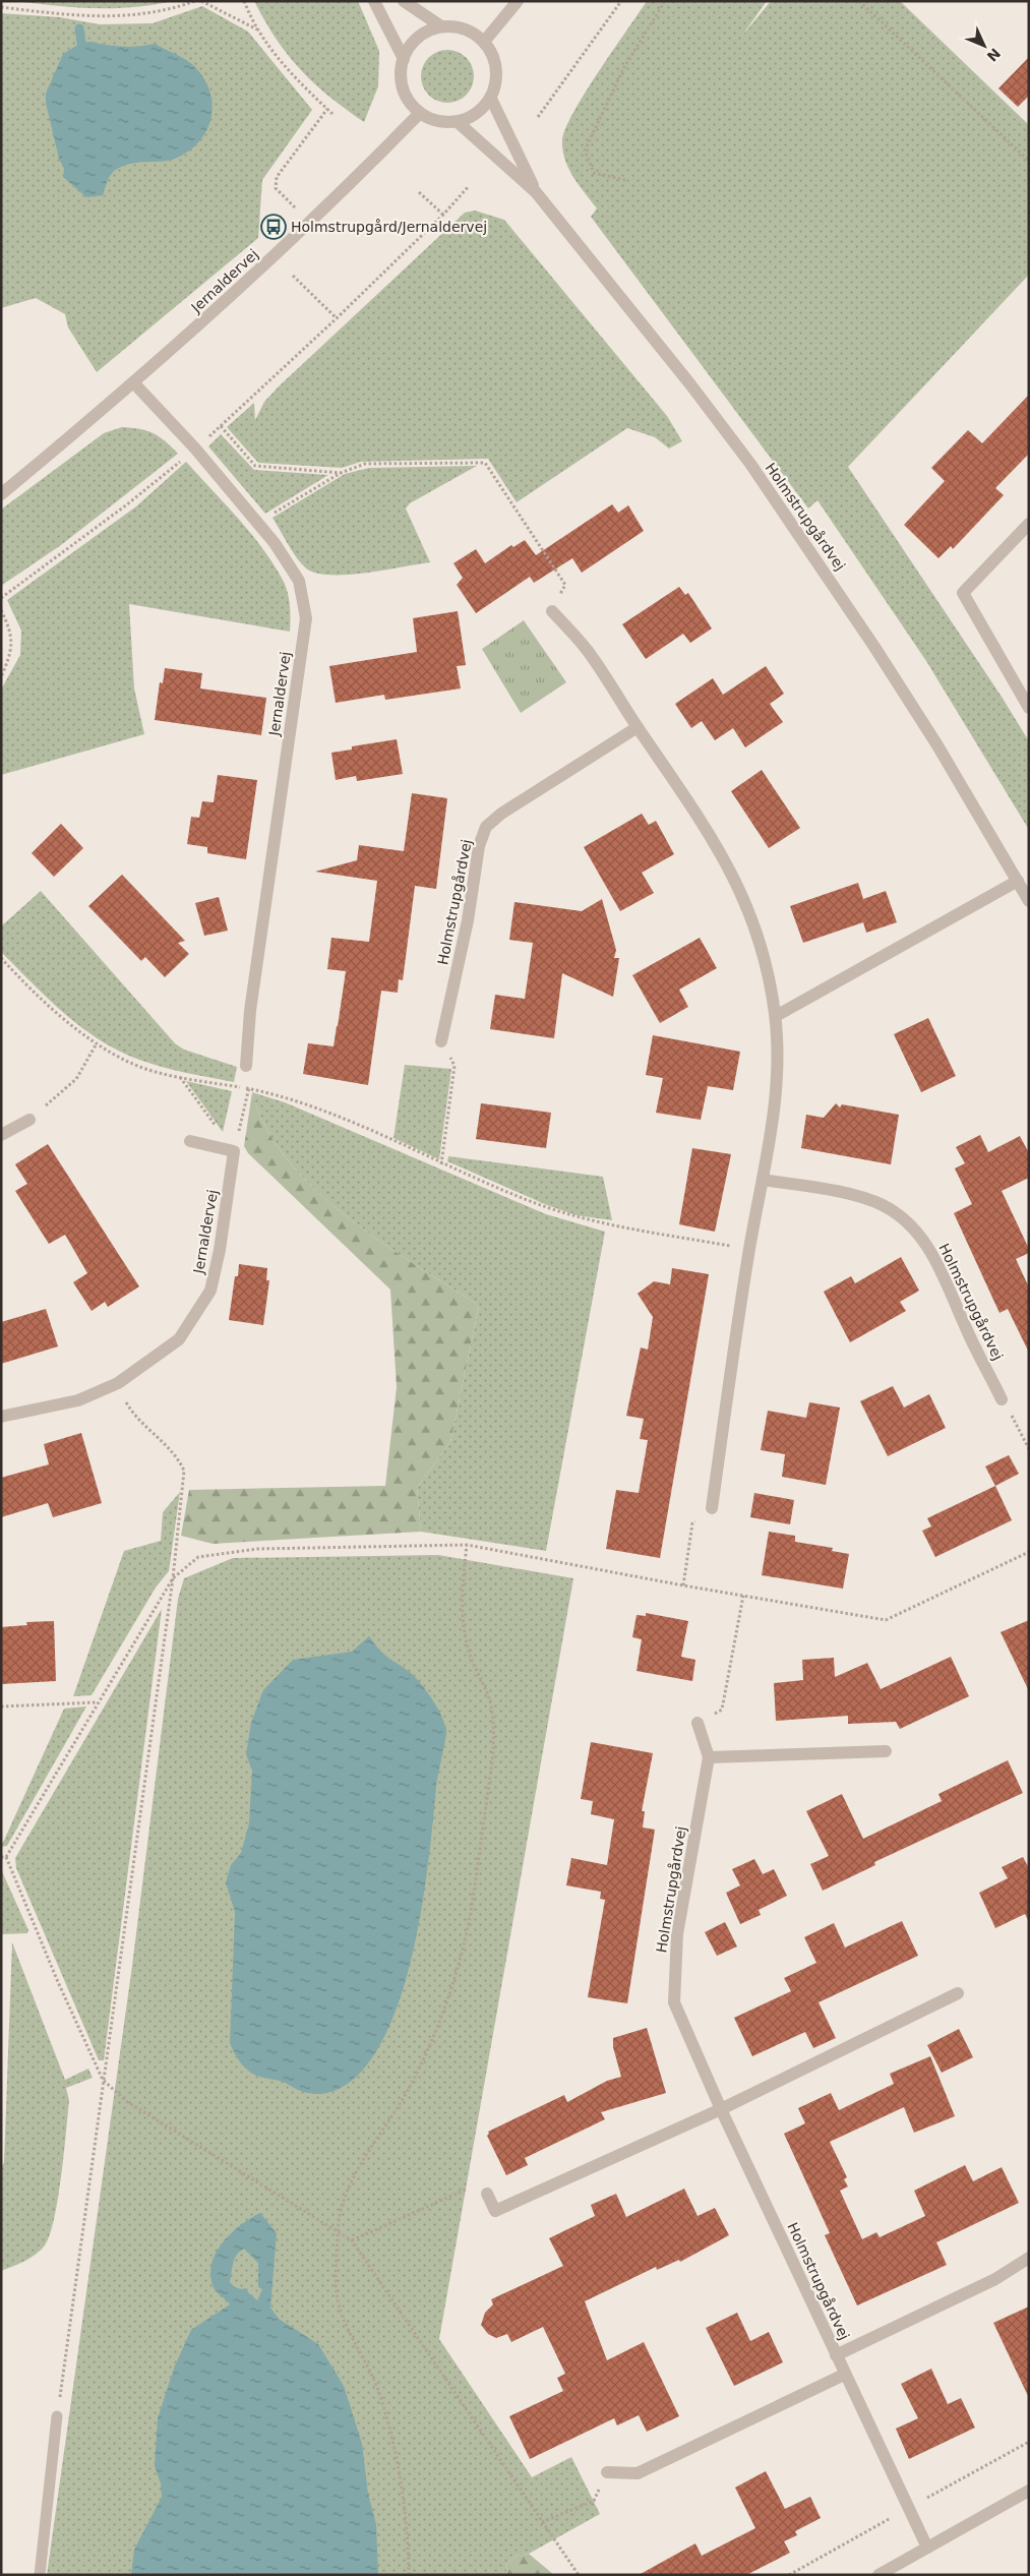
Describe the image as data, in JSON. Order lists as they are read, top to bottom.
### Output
{
  "streets": {
    "street": ["Jernaldervej", "Holmstrupgårdvej"]
  },
  "crossings": [
    ["Jernaldervej", "Holmstrupgårdvej"]
  ],
  "places": {
    "bus stop": ["Holmstrupgård/Jernaldervej"]
  },
  "north": "bottom right"
}
